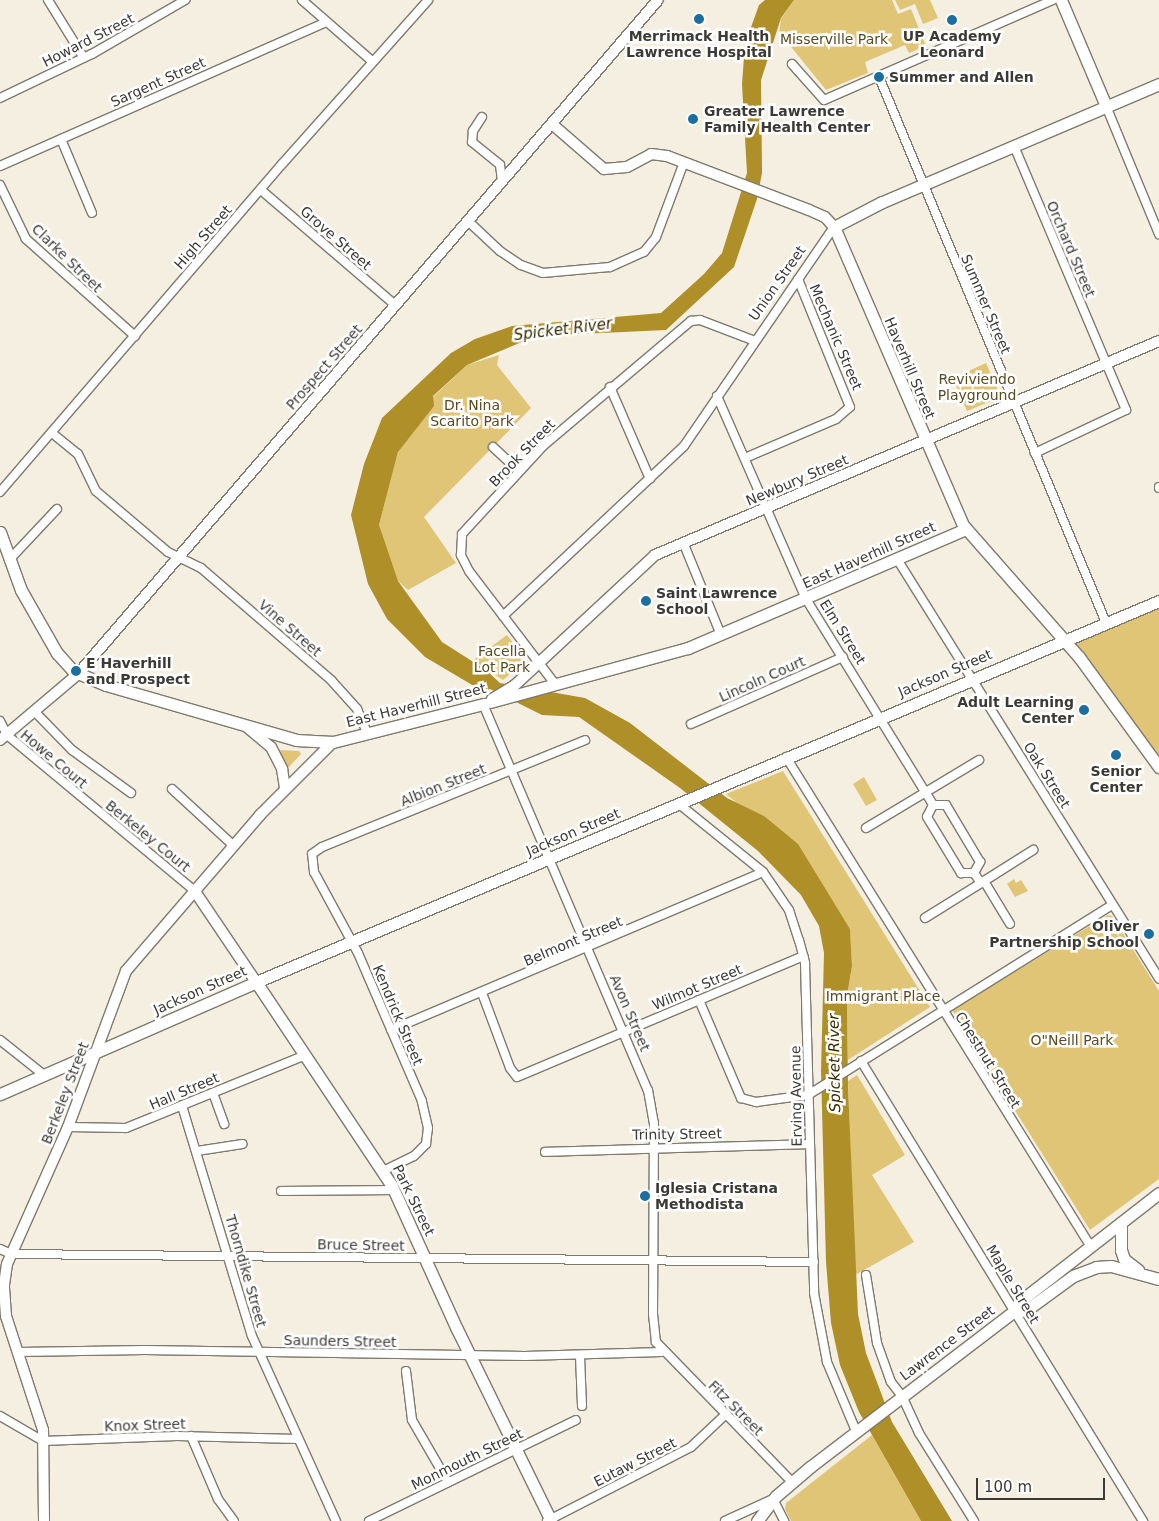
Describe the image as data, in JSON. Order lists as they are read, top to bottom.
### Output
{
  "streets": {
    "main road": [
      "Union Street",
      "Haverhill Street",
      "East Haverhill Street",
      "Jackson Street",
      "Park Street",
      "Lawrence Street"
    ],
    "street": [
      "Howard Street",
      "Sargent Street",
      "High Street",
      "Grove Street",
      "Orchard Street",
      "Clarke Street",
      "Summer Street",
      "Mechanic Street",
      "Prospect Street",
      "Brook Street",
      "Newbury Street",
      "Vine Street",
      "Elm Street",
      "Lincoln Court",
      "Howe Court",
      "Oak Street",
      "Albion Street",
      "Berkeley Court",
      "Belmont Street",
      "Wilmot Street",
      "Avon Street",
      "Kendrick Street",
      "Chestnut Street",
      "Hall Street",
      "Berkeley Street",
      "Erving Avenue",
      "Trinity Street",
      "Bruce Street",
      "Thorndike Street",
      "Maple Street",
      "Saunders Street",
      "Fitz Street",
      "Knox Street",
      "Monmouth Street",
      "Eutaw Street"
    ]
  },
  "crossings": [
    ["High Street", "Grove Street"],
    ["High Street", "Clarke Street"],
    ["High Street", "Vine Street"],
    ["Grove Street", "Prospect Street"],
    ["Orchard Street", "Union Street"],
    ["Orchard Street", "Summer Street"],
    ["Orchard Street", "Newbury Street"],
    ["Union Street", "Summer Street"],
    ["Union Street", "Mechanic Street"],
    ["Union Street", "Haverhill Street"],
    ["Union Street", "Brook Street"],
    ["Union Street", "Elm Street"],
    ["Summer Street", "Newbury Street"],
    ["Summer Street", "Jackson Street"],
    ["Mechanic Street", "Elm Street"],
    ["Prospect Street", "East Haverhill Street"],
    ["Prospect Street", "Vine Street"],
    ["Prospect Street", "Howe Court"],
    ["Haverhill Street", "Newbury Street"],
    ["Haverhill Street", "East Haverhill Street"],
    ["Haverhill Street", "Jackson Street"],
    ["Brook Street", "Newbury Street"],
    ["Brook Street", "East Haverhill Street"],
    ["Newbury Street", "East Haverhill Street"],
    ["Newbury Street", "Elm Street"],
    ["Newbury Street", "Avon Street"],
    ["East Haverhill Street", "Vine Street"],
    ["East Haverhill Street", "Elm Street"],
    ["East Haverhill Street", "Oak Street"],
    ["East Haverhill Street", "Avon Street"],
    ["East Haverhill Street", "Berkeley Street"],
    ["Elm Street", "Jackson Street"],
    ["Elm Street", "Lincoln Court"],
    ["Jackson Street", "Oak Street"],
    ["Jackson Street", "Avon Street"],
    ["Jackson Street", "Kendrick Street"],
    ["Jackson Street", "Chestnut Street"],
    ["Jackson Street", "Berkeley Street"],
    ["Jackson Street", "Erving Avenue"],
    ["Jackson Street", "Park Street"],
    ["Howe Court", "Berkeley Court"],
    ["Albion Street", "Avon Street"],
    ["Albion Street", "Kendrick Street"],
    ["Berkeley Court", "Berkeley Street"],
    ["Berkeley Court", "Park Street"],
    ["Belmont Street", "Wilmot Street"],
    ["Belmont Street", "Avon Street"],
    ["Belmont Street", "Kendrick Street"],
    ["Belmont Street", "Erving Avenue"],
    ["Wilmot Street", "Avon Street"],
    ["Wilmot Street", "Erving Avenue"],
    ["Avon Street", "Trinity Street"],
    ["Avon Street", "Bruce Street"],
    ["Avon Street", "Saunders Street"],
    ["Avon Street", "Fitz Street"],
    ["Kendrick Street", "Park Street"],
    ["Chestnut Street", "Lawrence Street"],
    ["Hall Street", "Berkeley Street"],
    ["Hall Street", "Park Street"],
    ["Hall Street", "Thorndike Street"],
    ["Berkeley Street", "Park Street"],
    ["Berkeley Street", "Bruce Street"],
    ["Berkeley Street", "Saunders Street"],
    ["Berkeley Street", "Knox Street"],
    ["Erving Avenue", "Trinity Street"],
    ["Erving Avenue", "Bruce Street"],
    ["Erving Avenue", "Lawrence Street"],
    ["Park Street", "Bruce Street"],
    ["Park Street", "Saunders Street"],
    ["Park Street", "Monmouth Street"],
    ["Park Street", "Eutaw Street"],
    ["Bruce Street", "Thorndike Street"],
    ["Thorndike Street", "Saunders Street"],
    ["Thorndike Street", "Knox Street"],
    ["Maple Street", "Lawrence Street"],
    ["Saunders Street", "Fitz Street"],
    ["Lawrence Street", "Fitz Street"],
    ["Fitz Street", "Eutaw Street"]
  ],
  "water": ["Spicket River"],
  "parks": [
    "Misserville Park",
    "Reviviendo Playground",
    "Dr. Nina Scarito Park",
    "Facella Lot Park",
    "Immigrant Place",
    "O\"Neill Park"
  ],
  "places": [
    "Merrimack Health Lawrence Hospital",
    "UP Academy Leonard",
    "Summer and Allen",
    "Greater Lawrence Family Health Center",
    "Saint Lawrence School",
    "E Haverhill and Prospect",
    "Adult Learning Center",
    "Senior Center",
    "Oliver Partnership School",
    "Iglesia Cristana Methodista"
  ],
  "scale_bar": "100 m"
}
